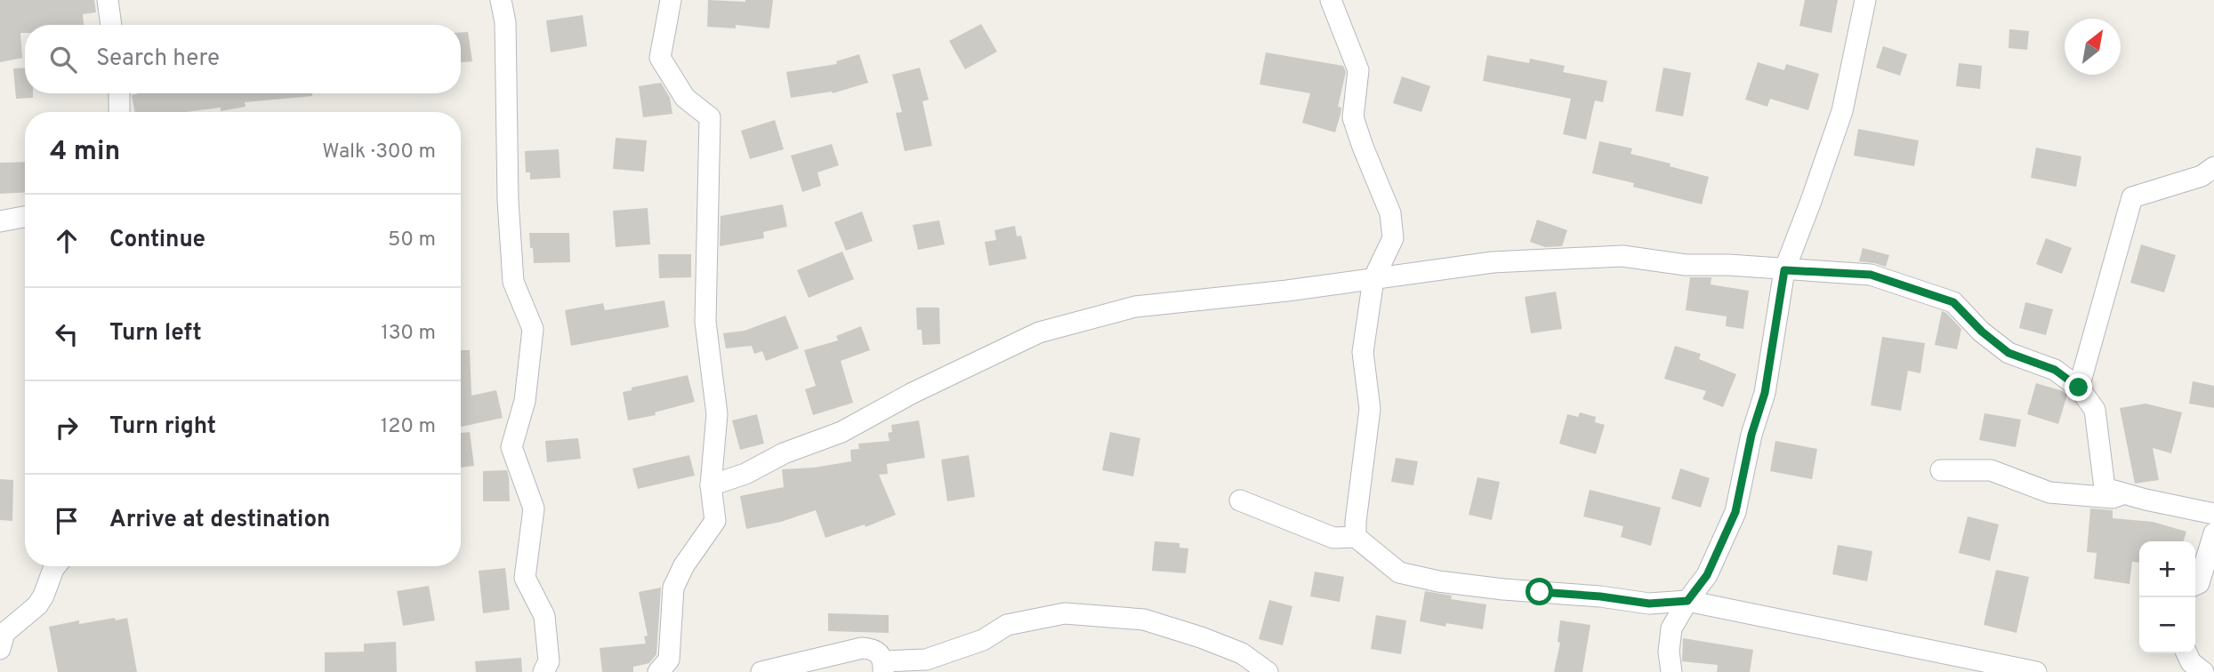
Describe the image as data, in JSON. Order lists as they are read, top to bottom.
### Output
{
  "north": "top right",
  "page": {
    "search": "Search here",
    "heading": ["4 min", "Walk · 300 m"],
    "list": [
      ["Continue", "50 m"],
      ["Turn left", "130 m"],
      ["Turn right", "120 m"],
      "Arrive at destination"
    ],
    "map_buttons": ["+", "−"]
  }
}
